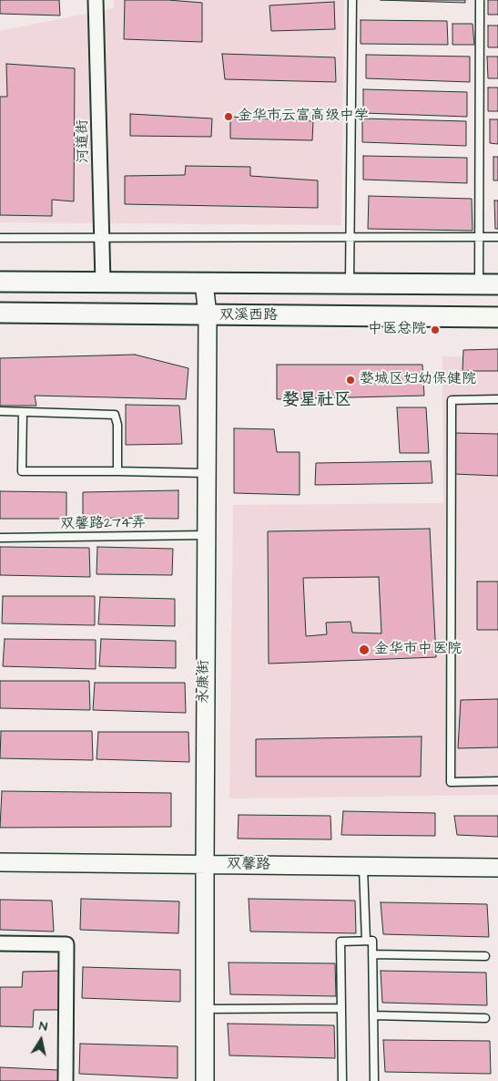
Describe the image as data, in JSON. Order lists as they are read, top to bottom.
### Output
{
  "streets": {
    "main road": ["双溪西路"],
    "street": ["河道街", "永康街", "双馨路"],
    "lane": ["双馨路274弄"]
  },
  "crossings": [
    ["双溪西路", "永康街"],
    ["双馨路274弄", "永康街"],
    ["永康街", "双馨路"]
  ],
  "districts": ["婺星社区"],
  "places": [
    "金华市云富高级中学",
    "中医总院",
    "婺城区妇幼保健院",
    "金华市中医院"
  ],
  "north": "top"
}
